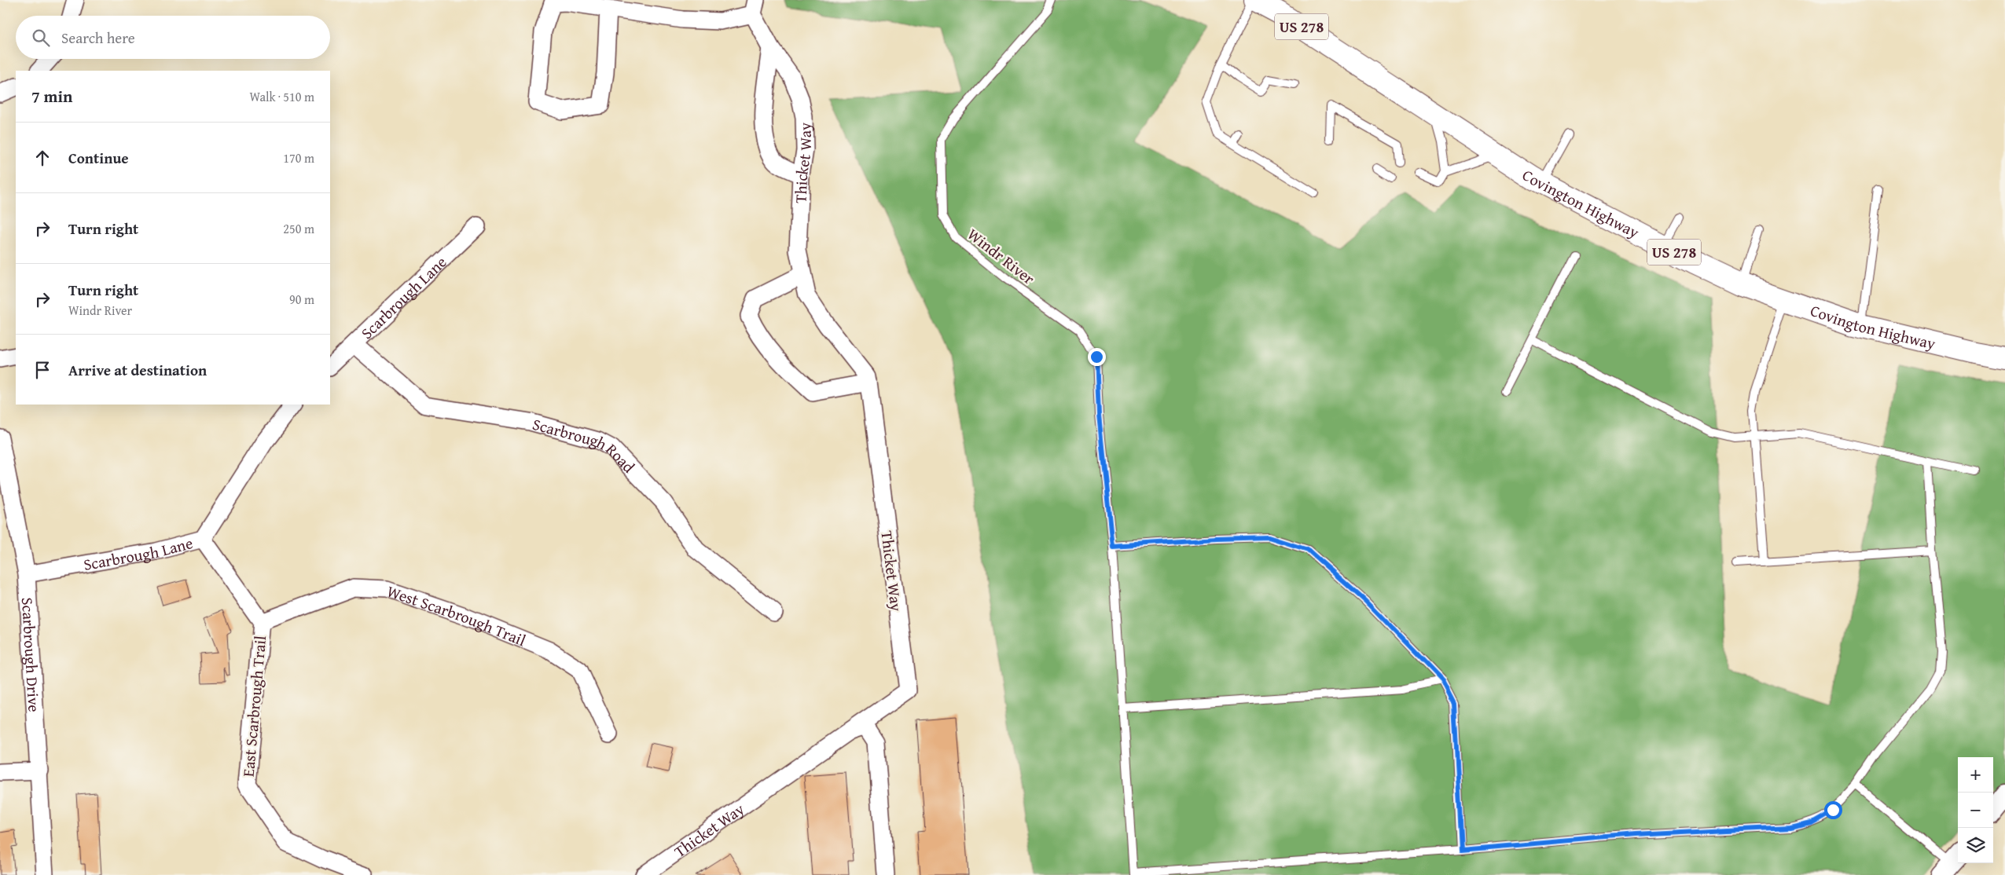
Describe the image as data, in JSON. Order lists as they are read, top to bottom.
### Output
{
  "streets": {
    "main road": ["US 278", "Covington Highway"],
    "street": [
      "Thicket Way",
      "Scarbrough Lane",
      "Scarbrough Road",
      "West Scarbrough Trail",
      "Scarbrough Drive",
      "East Scarbrough Trail"
    ],
    "lane": ["Windr River"]
  },
  "crossings": [
    ["Scarbrough Lane", "Scarbrough Road"],
    ["Scarbrough Lane", "Scarbrough Drive"],
    ["Scarbrough Lane", "East Scarbrough Trail"],
    ["West Scarbrough Trail", "East Scarbrough Trail"]
  ],
  "page": {
    "search": "Search here",
    "heading": ["7 min", "Walk · 510 m"],
    "list": [
      ["Continue", "170 m"],
      ["Turn right", "250 m"],
      ["Turn right", "Windr River", "90 m"],
      "Arrive at destination"
    ],
    "map_buttons": ["+", "−"]
  }
}
